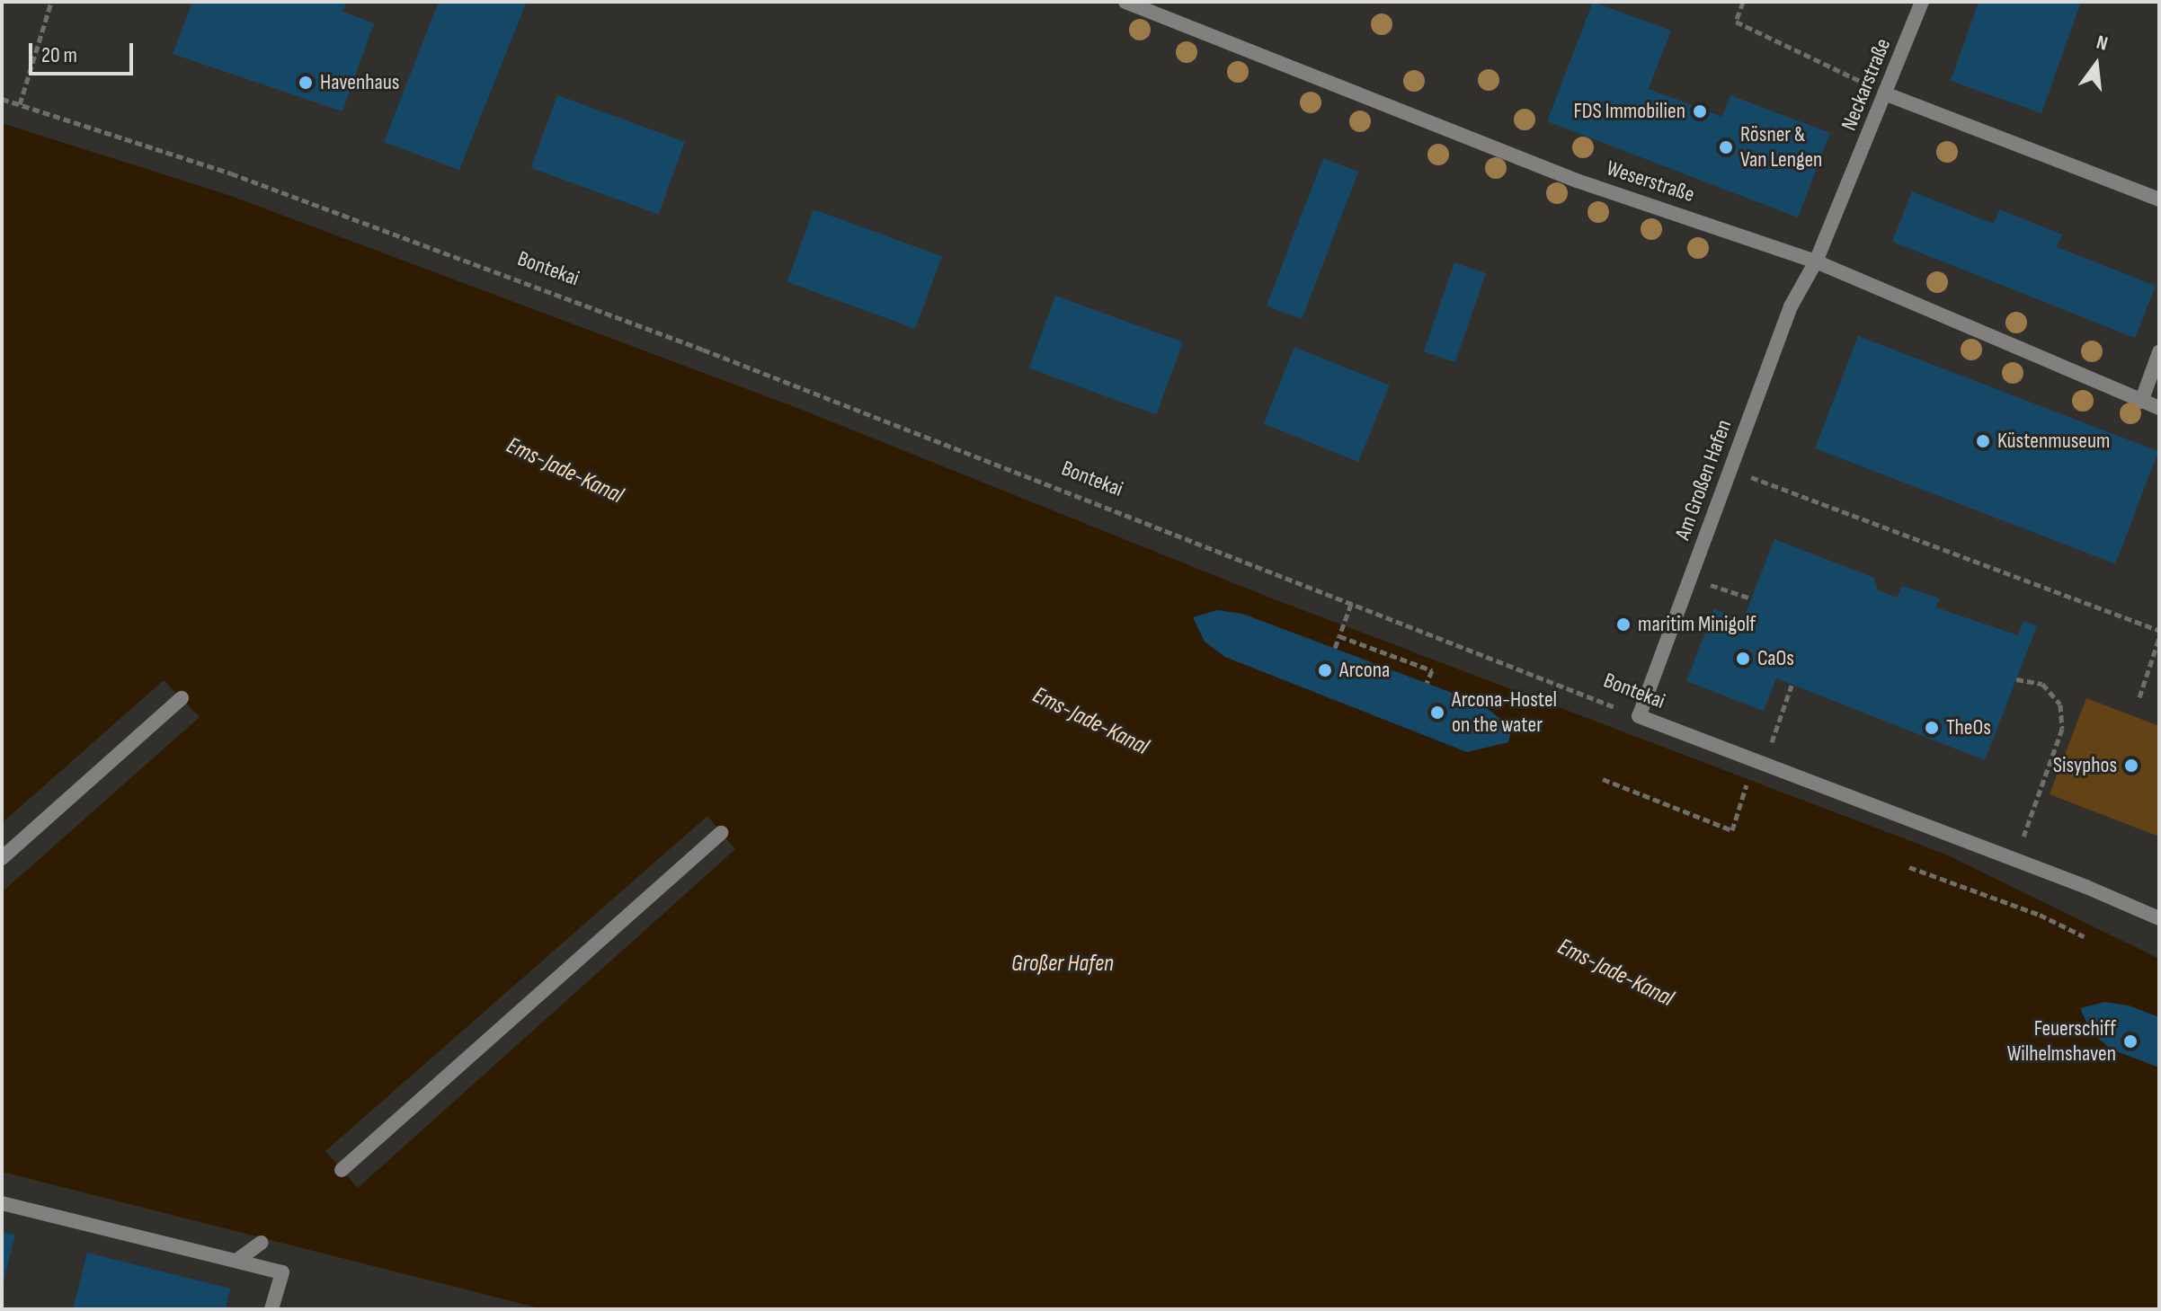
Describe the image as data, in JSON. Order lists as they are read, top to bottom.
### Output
{
  "streets": {
    "street": [
      "Neckarstraße",
      "Weserstraße",
      "Bontekai",
      "Am Großen Hafen"
    ]
  },
  "crossings": [
    ["Neckarstraße", "Weserstraße"],
    ["Neckarstraße", "Am Großen Hafen"],
    ["Weserstraße", "Am Großen Hafen"],
    ["Bontekai", "Am Großen Hafen"]
  ],
  "water": ["Ems-Jade-Kanal", "Großer Hafen"],
  "places": [
    "Havenhaus",
    "FDS Immobilien",
    "Rösner & Van Lengen",
    "Küstenmuseum",
    "maritim Minigolf",
    "CaOs",
    "Arcona",
    "Arcona-Hostel on the water",
    "TheOs",
    "Sisyphos",
    "Feuerschiff Wilhelmshaven"
  ],
  "scale_bar": "20 m",
  "north": "top"
}
